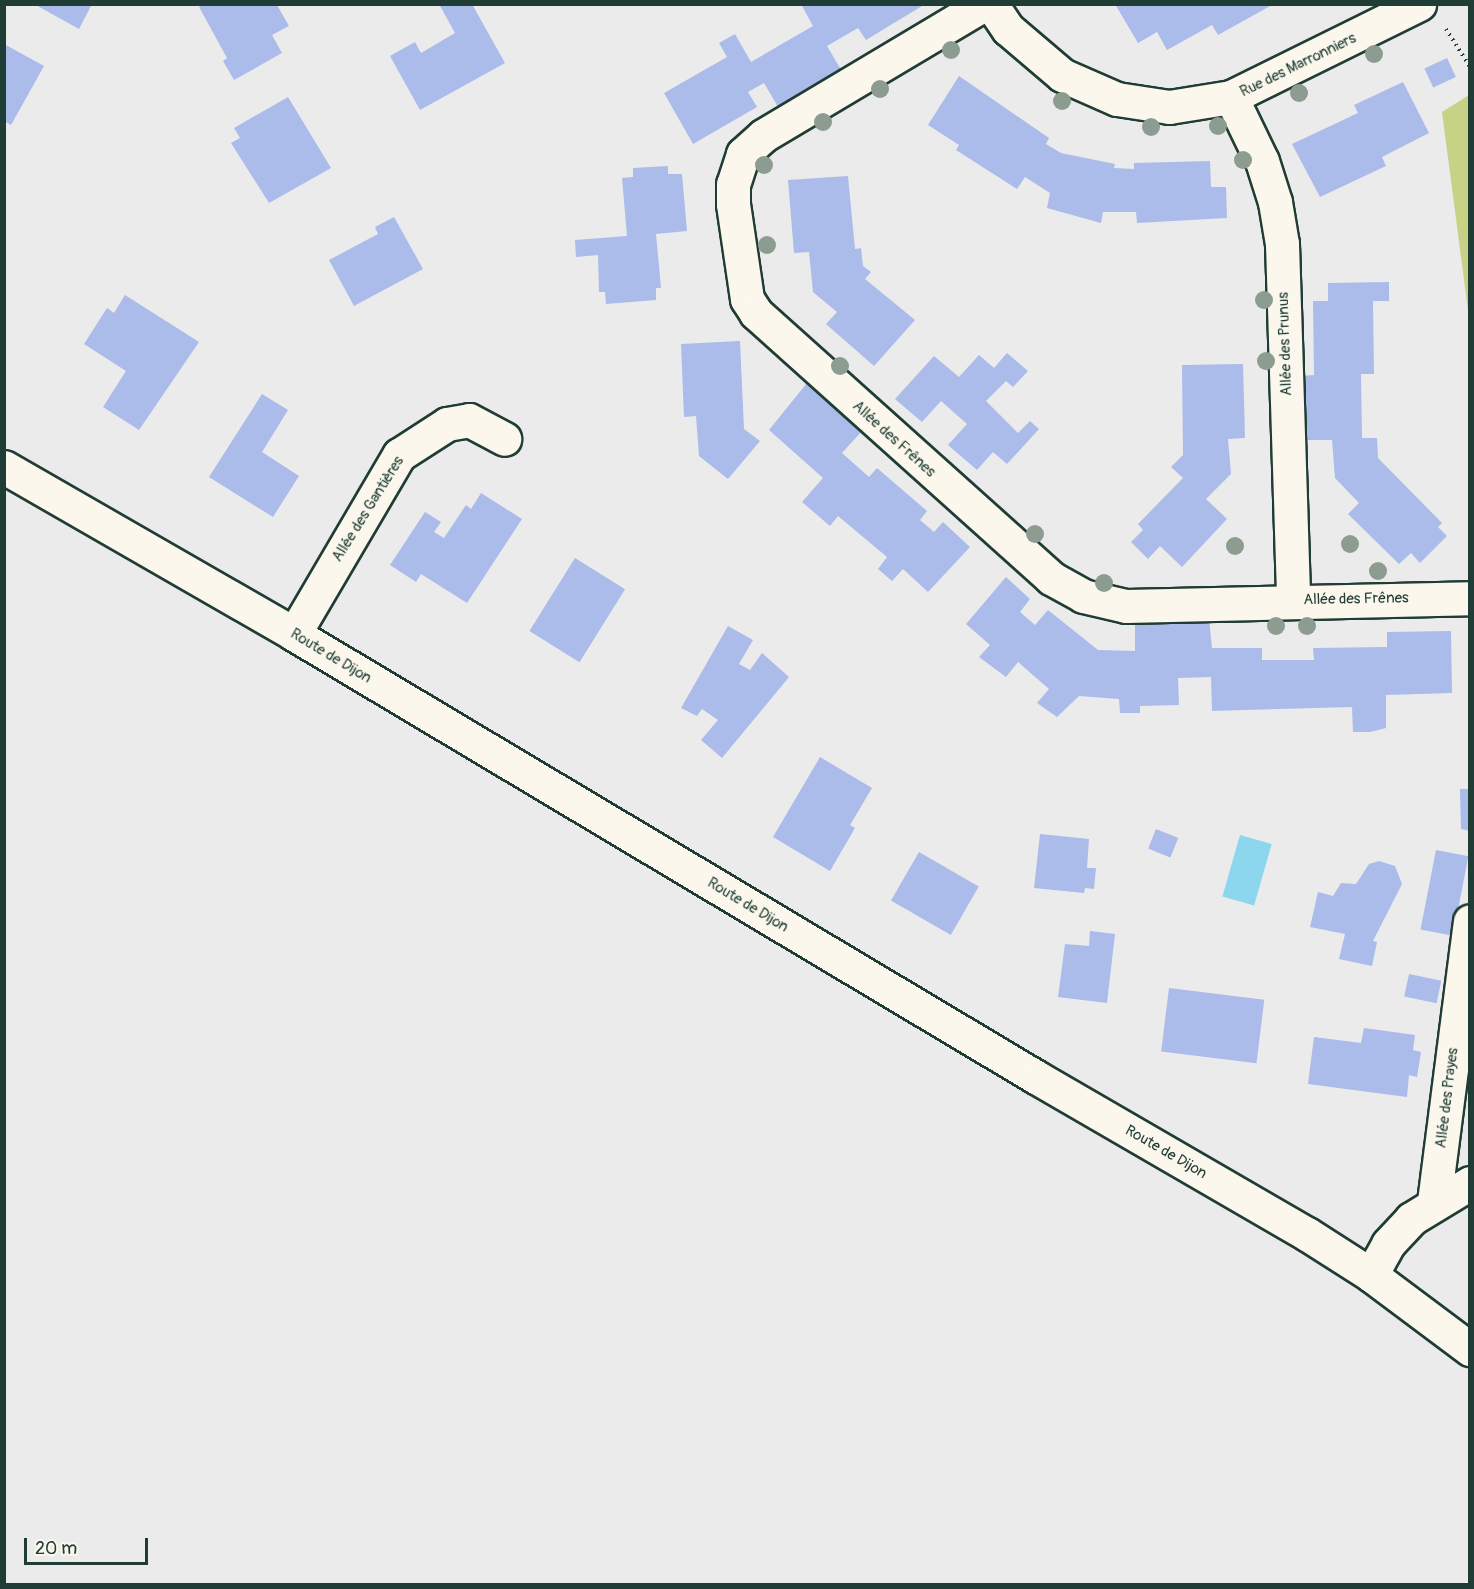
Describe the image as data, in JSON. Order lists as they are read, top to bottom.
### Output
{
  "streets": {
    "street": [
      "Rue des Marronniers",
      "Allée des Prunus",
      "Allée des Frênes",
      "Allée des Gantières",
      "Route de Dijon",
      "Allée des Prayes"
    ]
  },
  "crossings": [
    ["Rue des Marronniers", "Allée des Prunus"],
    ["Allée des Prunus", "Allée des Frênes"],
    ["Allée des Gantières", "Route de Dijon"]
  ],
  "scale_bar": "20 m"
}
